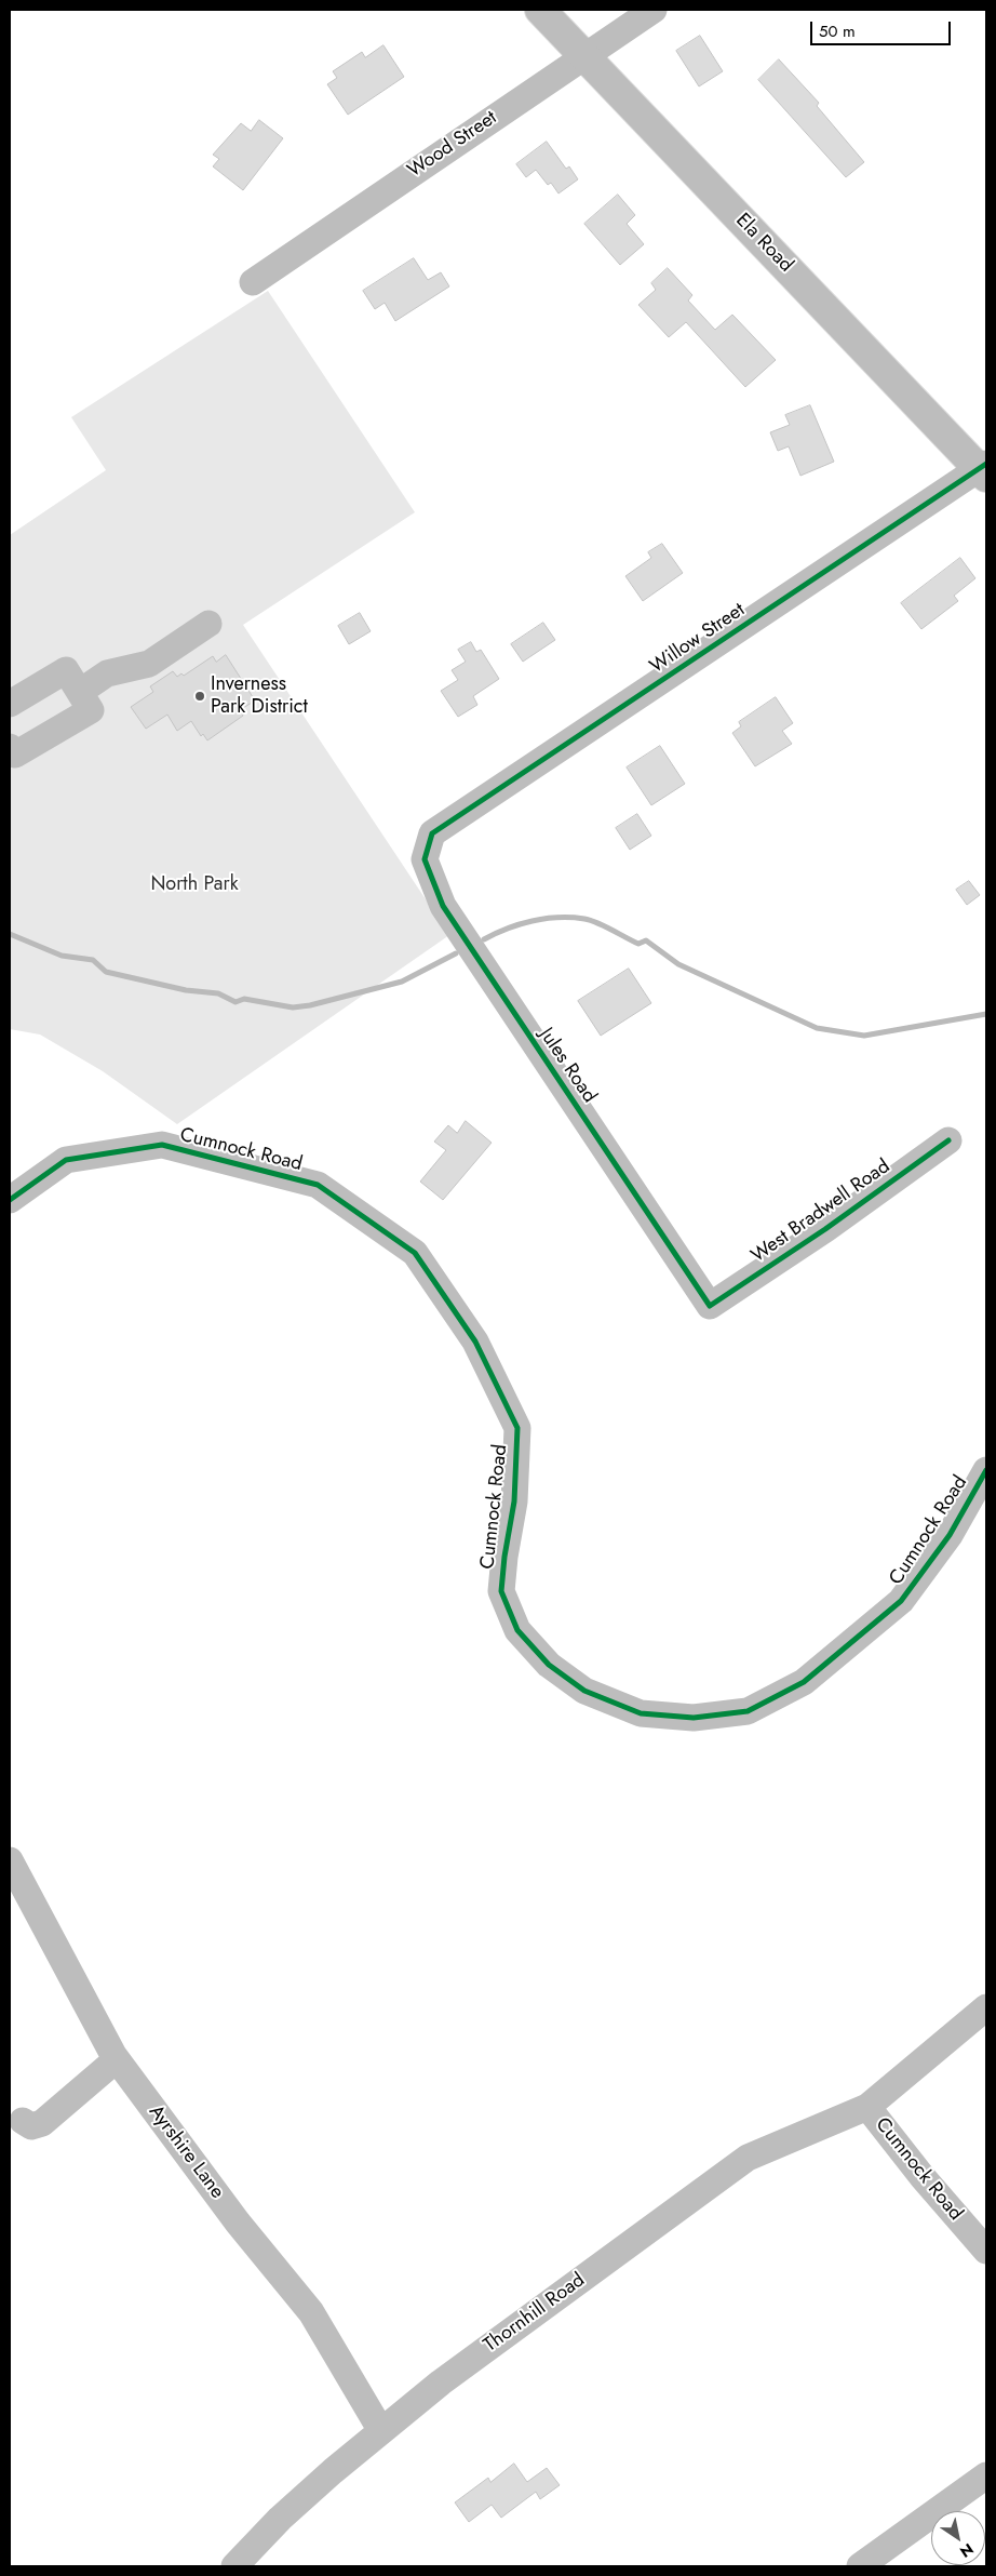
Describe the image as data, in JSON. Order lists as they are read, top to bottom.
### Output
{
  "streets": {
    "main road": ["Ela Road"],
    "street": [
      "Wood Street",
      "Willow Street",
      "Jules Road",
      "Cumnock Road",
      "West Bradwell Road",
      "Ayrshire Lane",
      "Thornhill Road"
    ]
  },
  "crossings": [
    ["Wood Street", "Ela Road"],
    ["Ela Road", "Willow Street"],
    ["Willow Street", "Jules Road"],
    ["Jules Road", "West Bradwell Road"],
    ["Cumnock Road", "Thornhill Road"],
    ["Ayrshire Lane", "Thornhill Road"]
  ],
  "parks": ["North Park"],
  "places": ["Inverness Park District"],
  "scale_bar": "50 m",
  "north": "bottom right"
}
